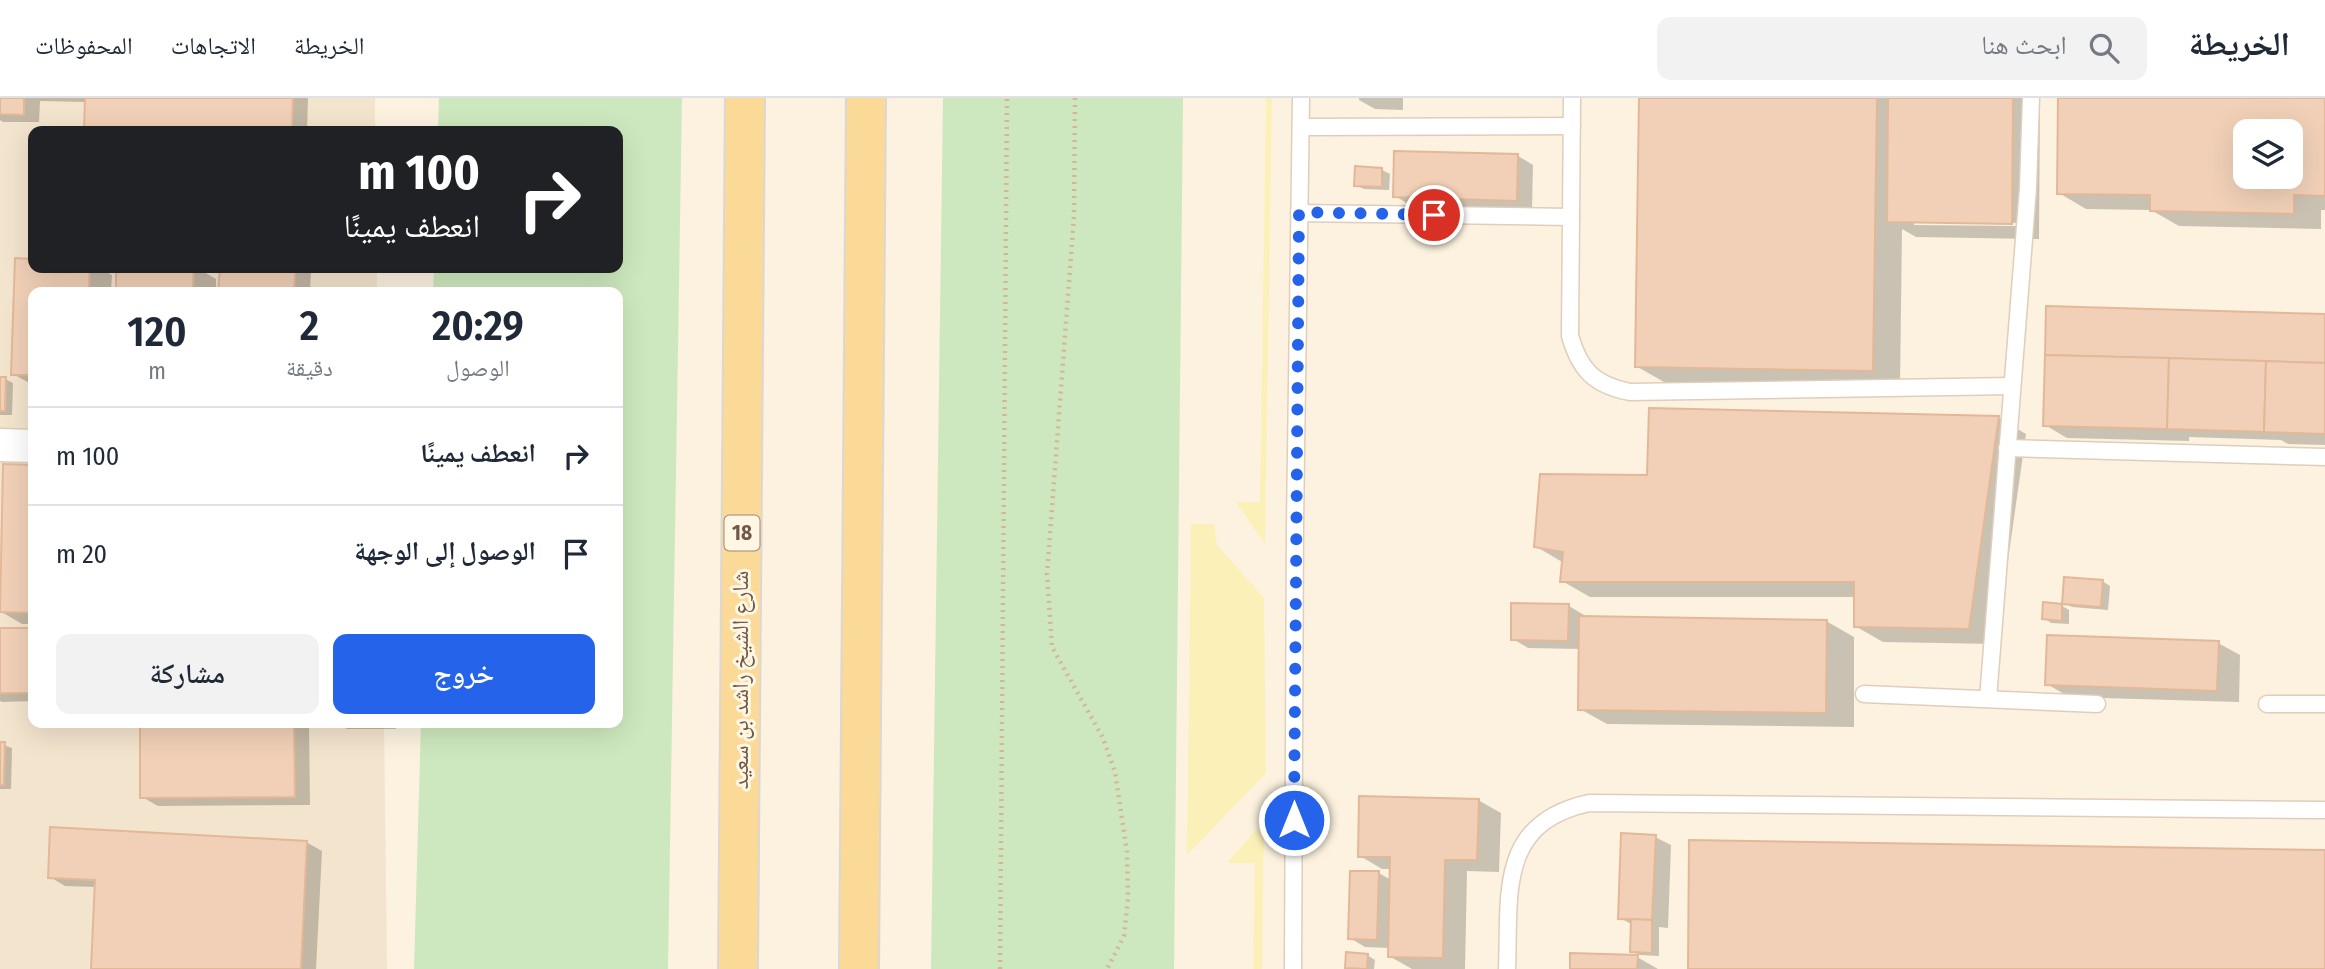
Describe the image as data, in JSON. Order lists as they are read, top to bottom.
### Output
{
  "streets": {
    "main road": ["18", "شارع الشيخ راشد بن سعيد"]
  },
  "page": {
    "header": "الخريطة",
    "search": "ابحث هنا",
    "nav": ["الخريطة", "الاتجاهات", "المحفوظات"],
    "turn": ["100 m", "انعطف يمينًا"],
    "eta": [
      "20:29",
      "الوصول",
      "2",
      "دقيقة",
      "120",
      "m"
    ],
    "list": [
      {
        "name": "انعطف يمينًا",
        "value": "100 m"
      },
      {
        "name": "الوصول إلى الوجهة",
        "value": "20 m"
      }
    ],
    "buttons": ["خروج", "مشاركة"]
  }
}
